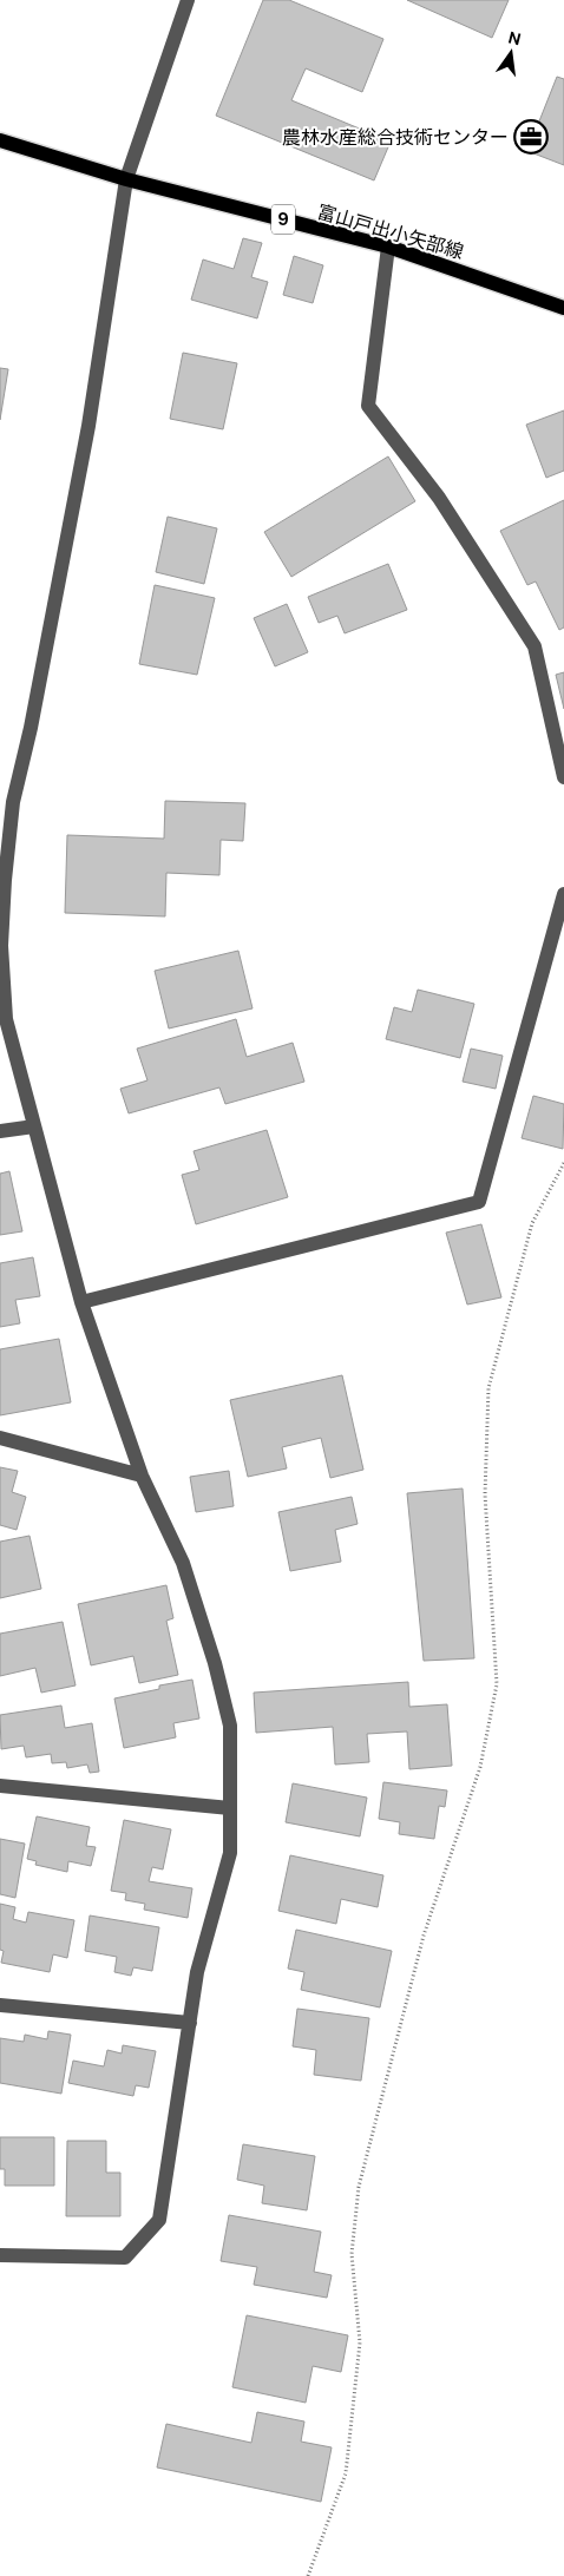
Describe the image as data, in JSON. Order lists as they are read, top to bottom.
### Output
{
  "streets": {
    "main road": ["9", "富山戸出小矢部線"]
  },
  "places": {
    "office": ["農林水産総合技術センター"]
  },
  "north": "top"
}
